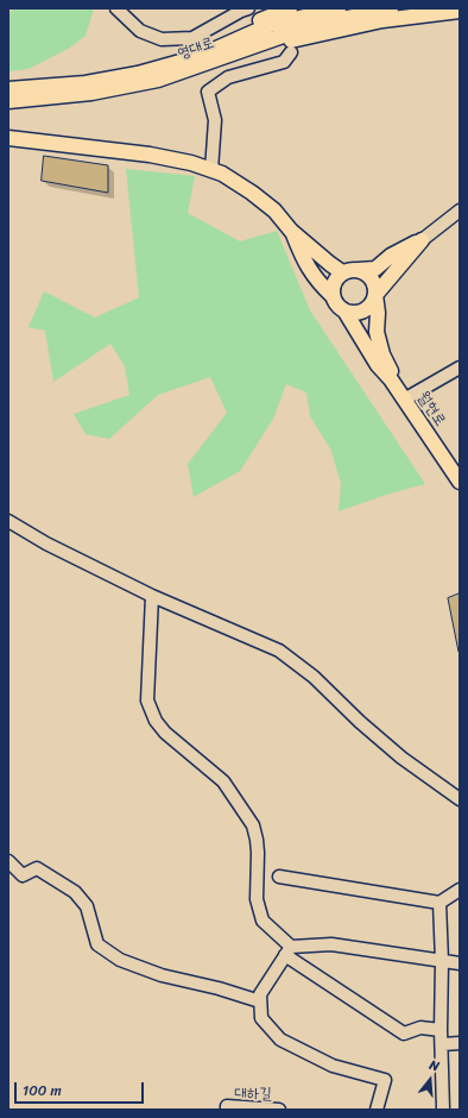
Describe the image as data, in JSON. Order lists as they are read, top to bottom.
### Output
{
  "streets": {
    "main road": ["영대로", "월현로"],
    "street": ["대하길"]
  },
  "scale_bar": "100 m",
  "north": "top"
}
